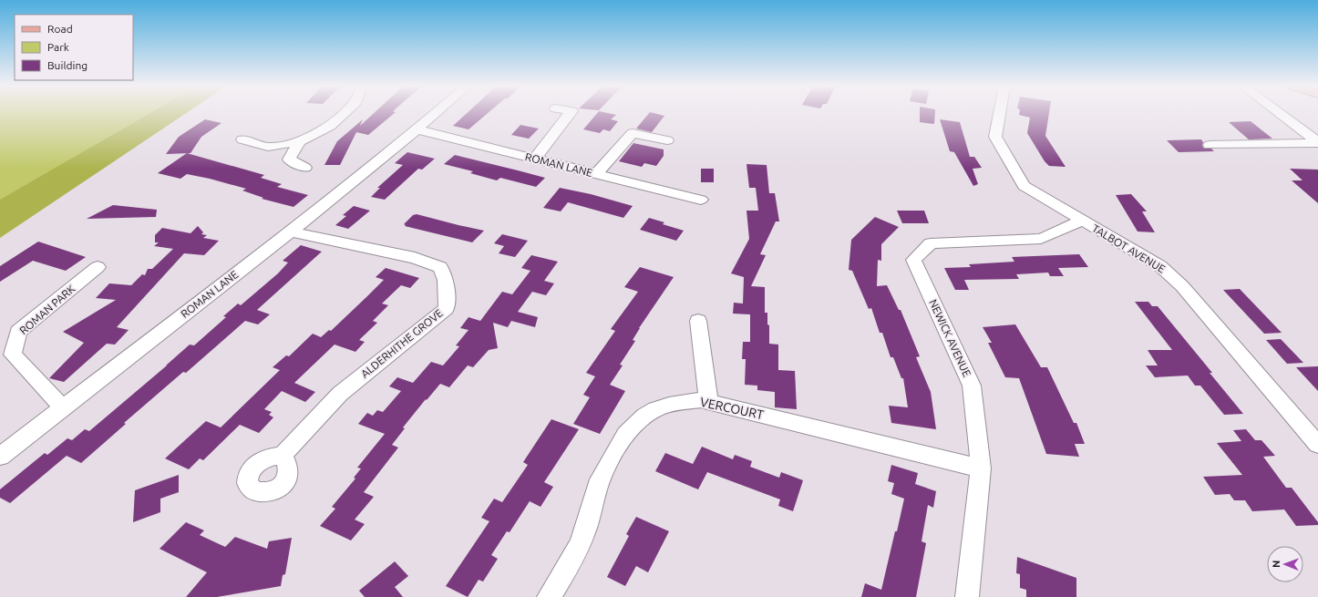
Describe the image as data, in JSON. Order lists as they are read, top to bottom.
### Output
{
  "streets": {
    "street": [
      "ROMAN LANE",
      "TALBOT AVENUE",
      "ROMAN PARK",
      "NEWICK AVENUE",
      "ALDERHITHE GROVE",
      "VERCOURT"
    ]
  },
  "crossings": [
    ["ROMAN LANE", "ROMAN PARK"],
    ["ROMAN LANE", "ALDERHITHE GROVE"],
    ["TALBOT AVENUE", "NEWICK AVENUE"],
    ["NEWICK AVENUE", "VERCOURT"]
  ],
  "legend": ["Road", "Park", "Building"],
  "north": "left"
}
